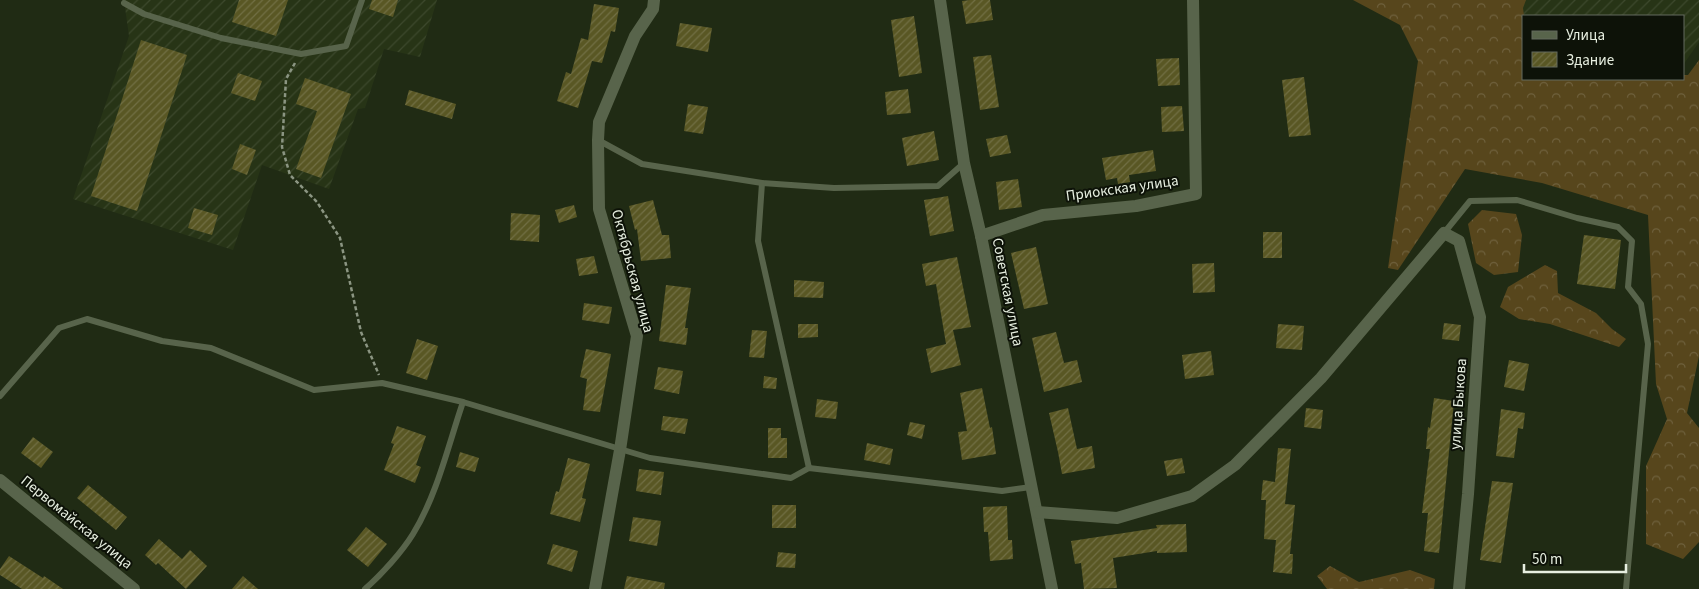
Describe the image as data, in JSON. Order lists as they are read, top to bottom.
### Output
{
  "streets": {
    "street": [
      "Приокская улица",
      "Октябрьская улица",
      "Советская улица",
      "улица Быкова",
      "Первомайская улица"
    ]
  },
  "crossings": [
    ["Приокская улица", "Советская улица"]
  ],
  "legend": ["Улица", "Здание"],
  "scale_bar": "50 m"
}
